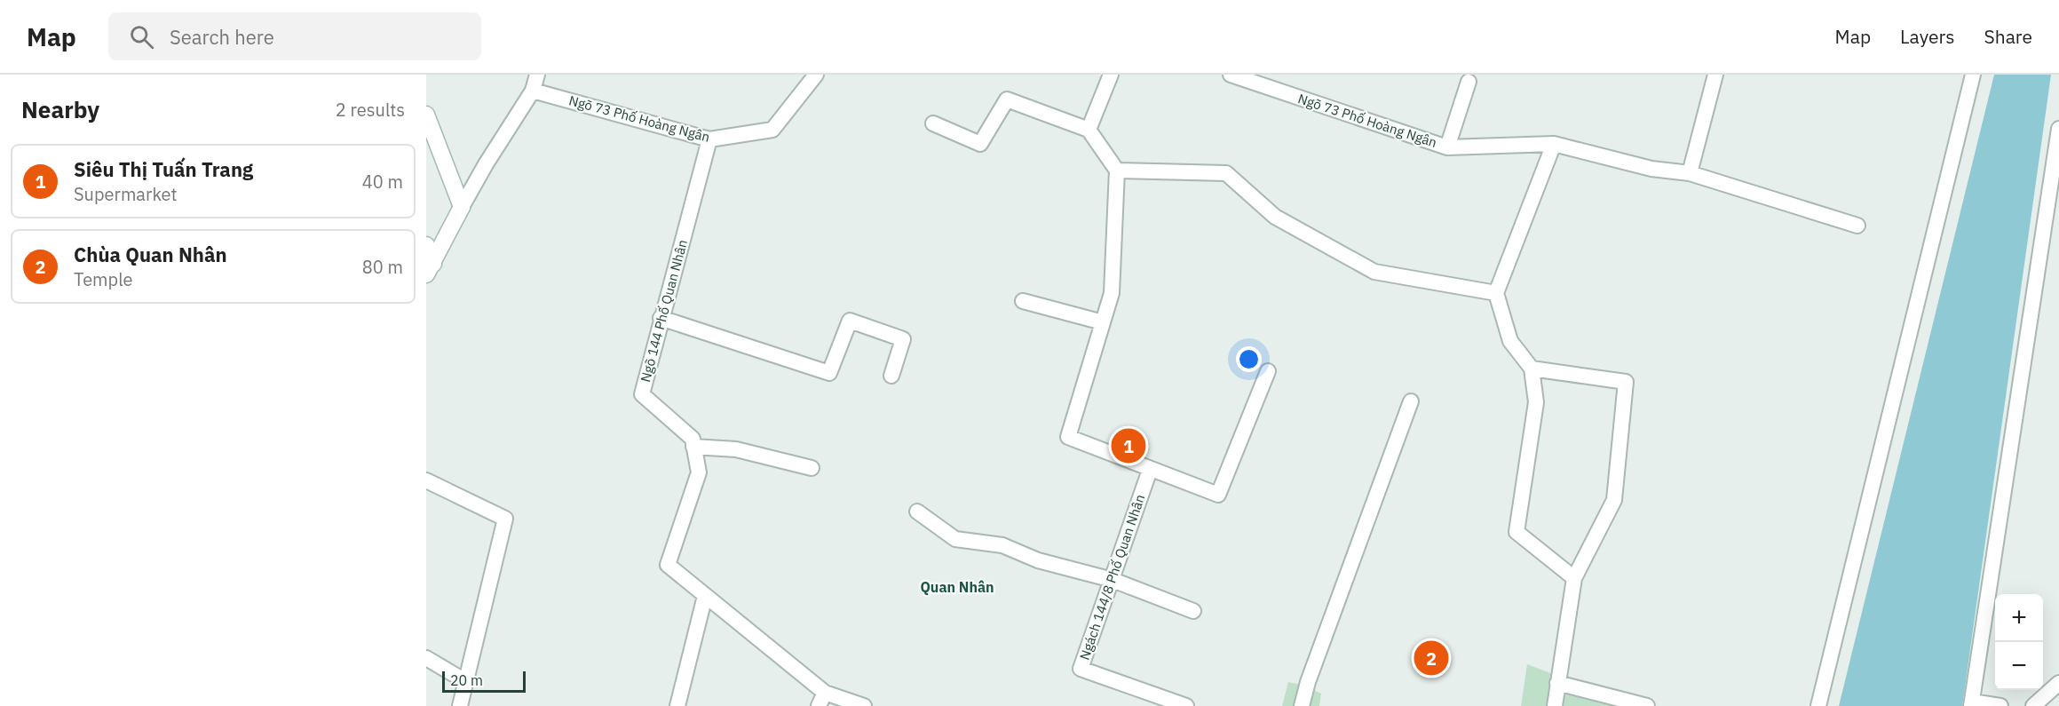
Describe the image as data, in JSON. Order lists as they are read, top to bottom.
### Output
{
  "streets": {
    "lane": ["Ngõ 73 Phố Hoàng Ngân", "Ngõ 144 Phố Quan Nhân", "Ngách 144/8 Phố Quan Nhân"]
  },
  "crossings": [
    ["Ngõ 73 Phố Hoàng Ngân", "Ngõ 144 Phố Quan Nhân"]
  ],
  "districts": ["Quan Nhân"],
  "scale_bar": "20 m",
  "page": {
    "header": "Map",
    "search": "Search here",
    "nav": ["Map", "Layers", "Share"],
    "heading": ["Nearby", "2 results"],
    "list": [
      {
        "mark": "1",
        "name": "Siêu Thị Tuấn Trang",
        "note": "Supermarket",
        "value": "40 m"
      },
      {
        "mark": "2",
        "name": "Chùa Quan Nhân",
        "note": "Temple",
        "value": "80 m"
      }
    ],
    "pins": ["1", "2"],
    "map_buttons": ["+", "−"],
    "scale": "20 m"
  }
}
